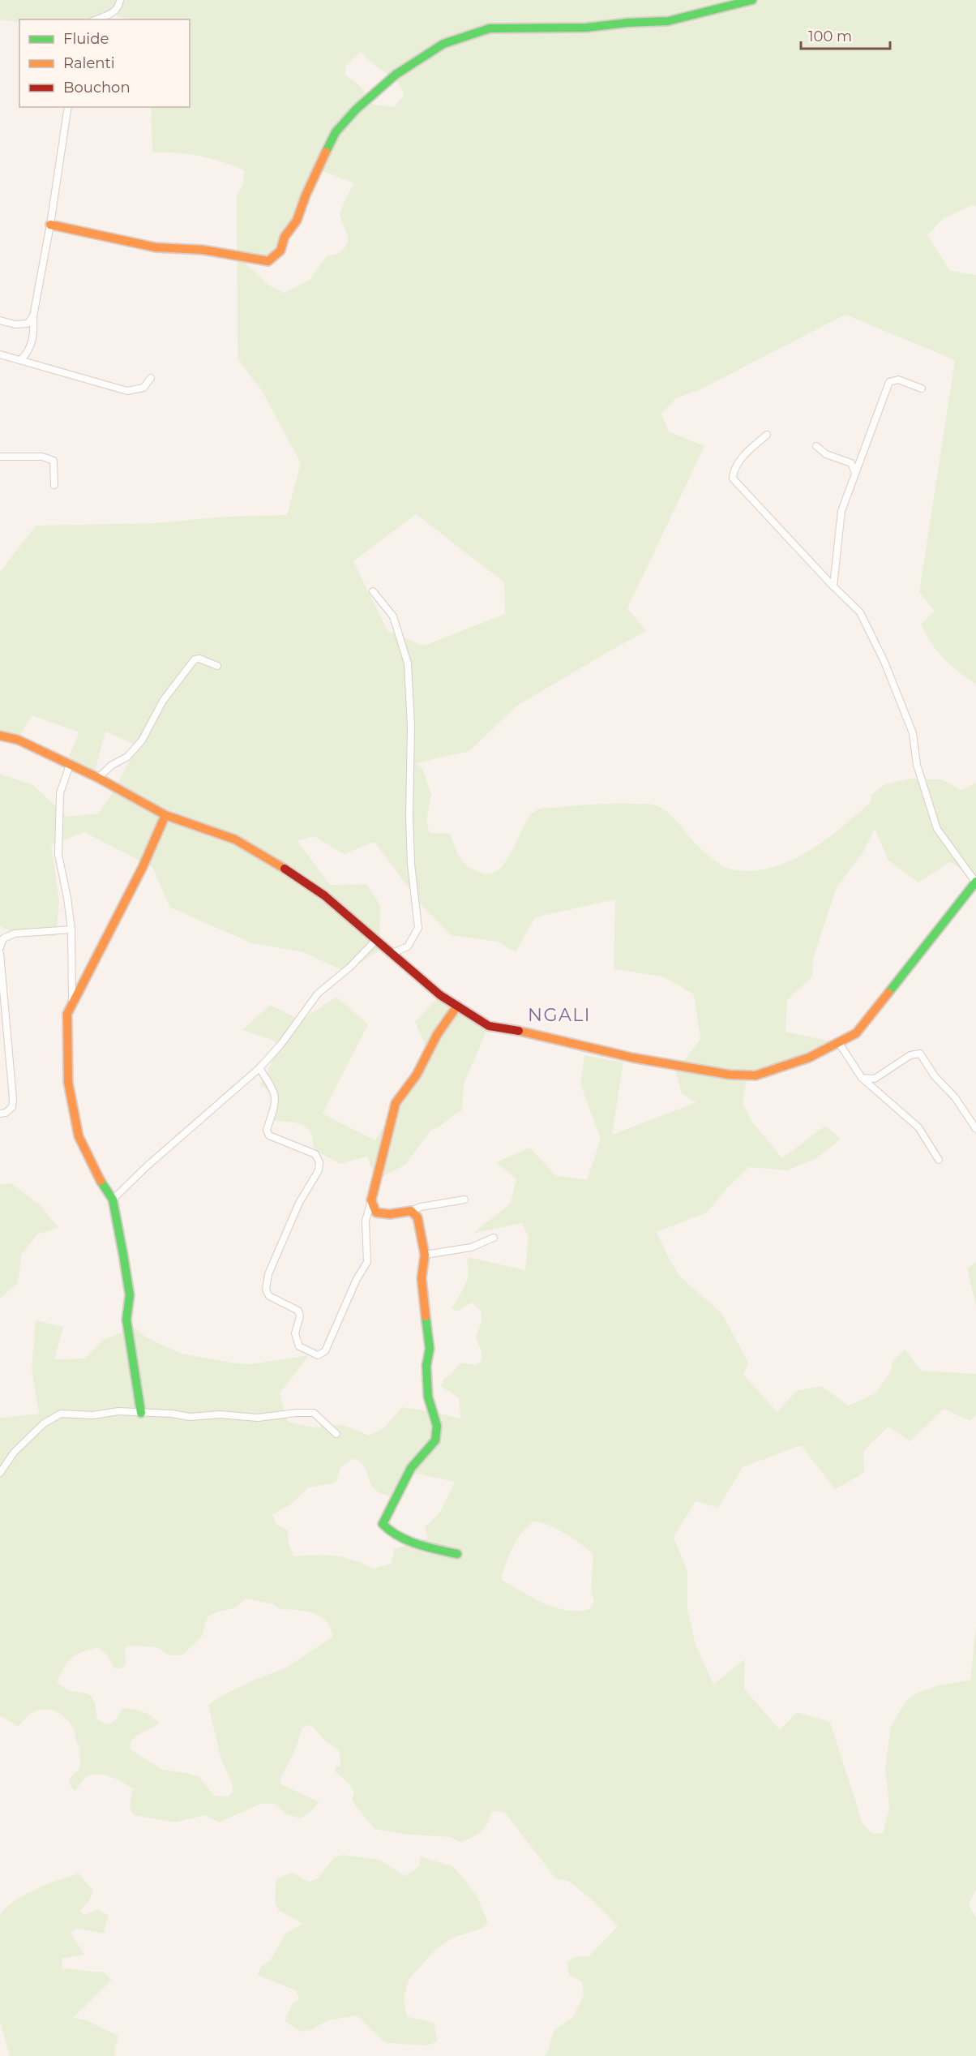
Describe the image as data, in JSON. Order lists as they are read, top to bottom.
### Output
{
  "districts": ["NGALI"],
  "legend": ["Fluide", "Ralenti", "Bouchon"],
  "scale_bar": "100 m"
}
